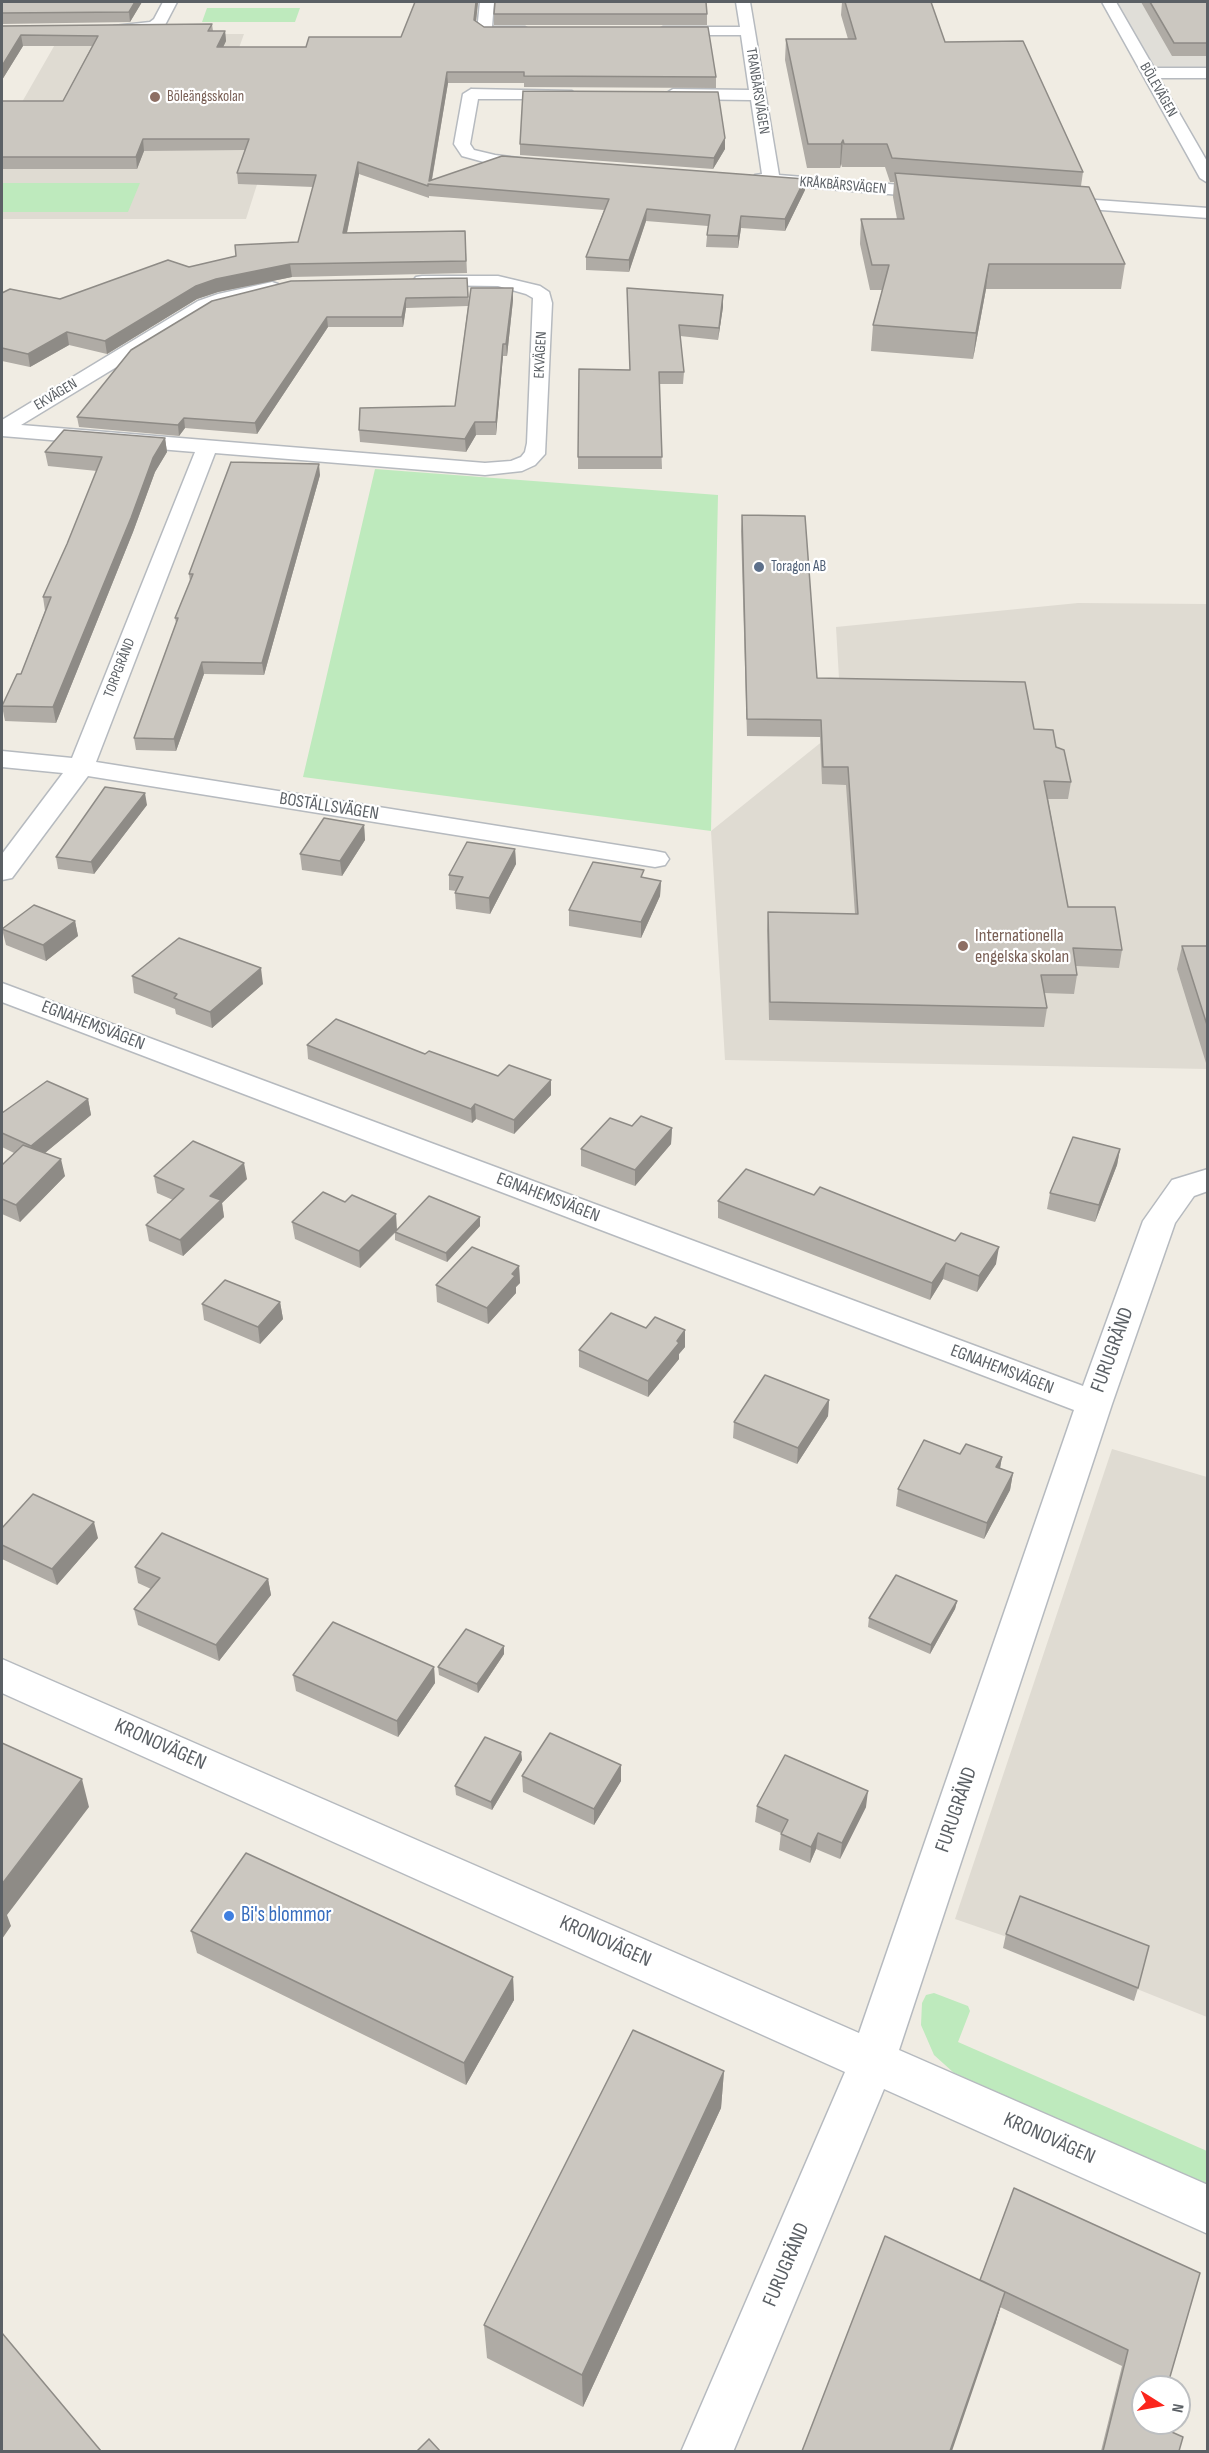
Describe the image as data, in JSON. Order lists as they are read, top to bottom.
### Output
{
  "streets": {
    "street": [
      "BÖLEVÄGEN",
      "TRANBÄRSVÄGEN",
      "KRÅKBÄRSVÄGEN",
      "EKVÄGEN",
      "TORPGRÄND",
      "BOSTÄLLSVÄGEN",
      "EGNAHEMSVÄGEN",
      "FURUGRÄND",
      "KRONOVÄGEN"
    ]
  },
  "crossings": [
    ["TRANBÄRSVÄGEN", "KRÅKBÄRSVÄGEN"],
    ["EKVÄGEN", "TORPGRÄND"],
    ["TORPGRÄND", "BOSTÄLLSVÄGEN"],
    ["EGNAHEMSVÄGEN", "FURUGRÄND"],
    ["FURUGRÄND", "KRONOVÄGEN"]
  ],
  "places": [
    "Böleängsskolan",
    "Toragon AB",
    "Internationella engelska skolan",
    "Bi's blommor"
  ],
  "north": "right"
}
